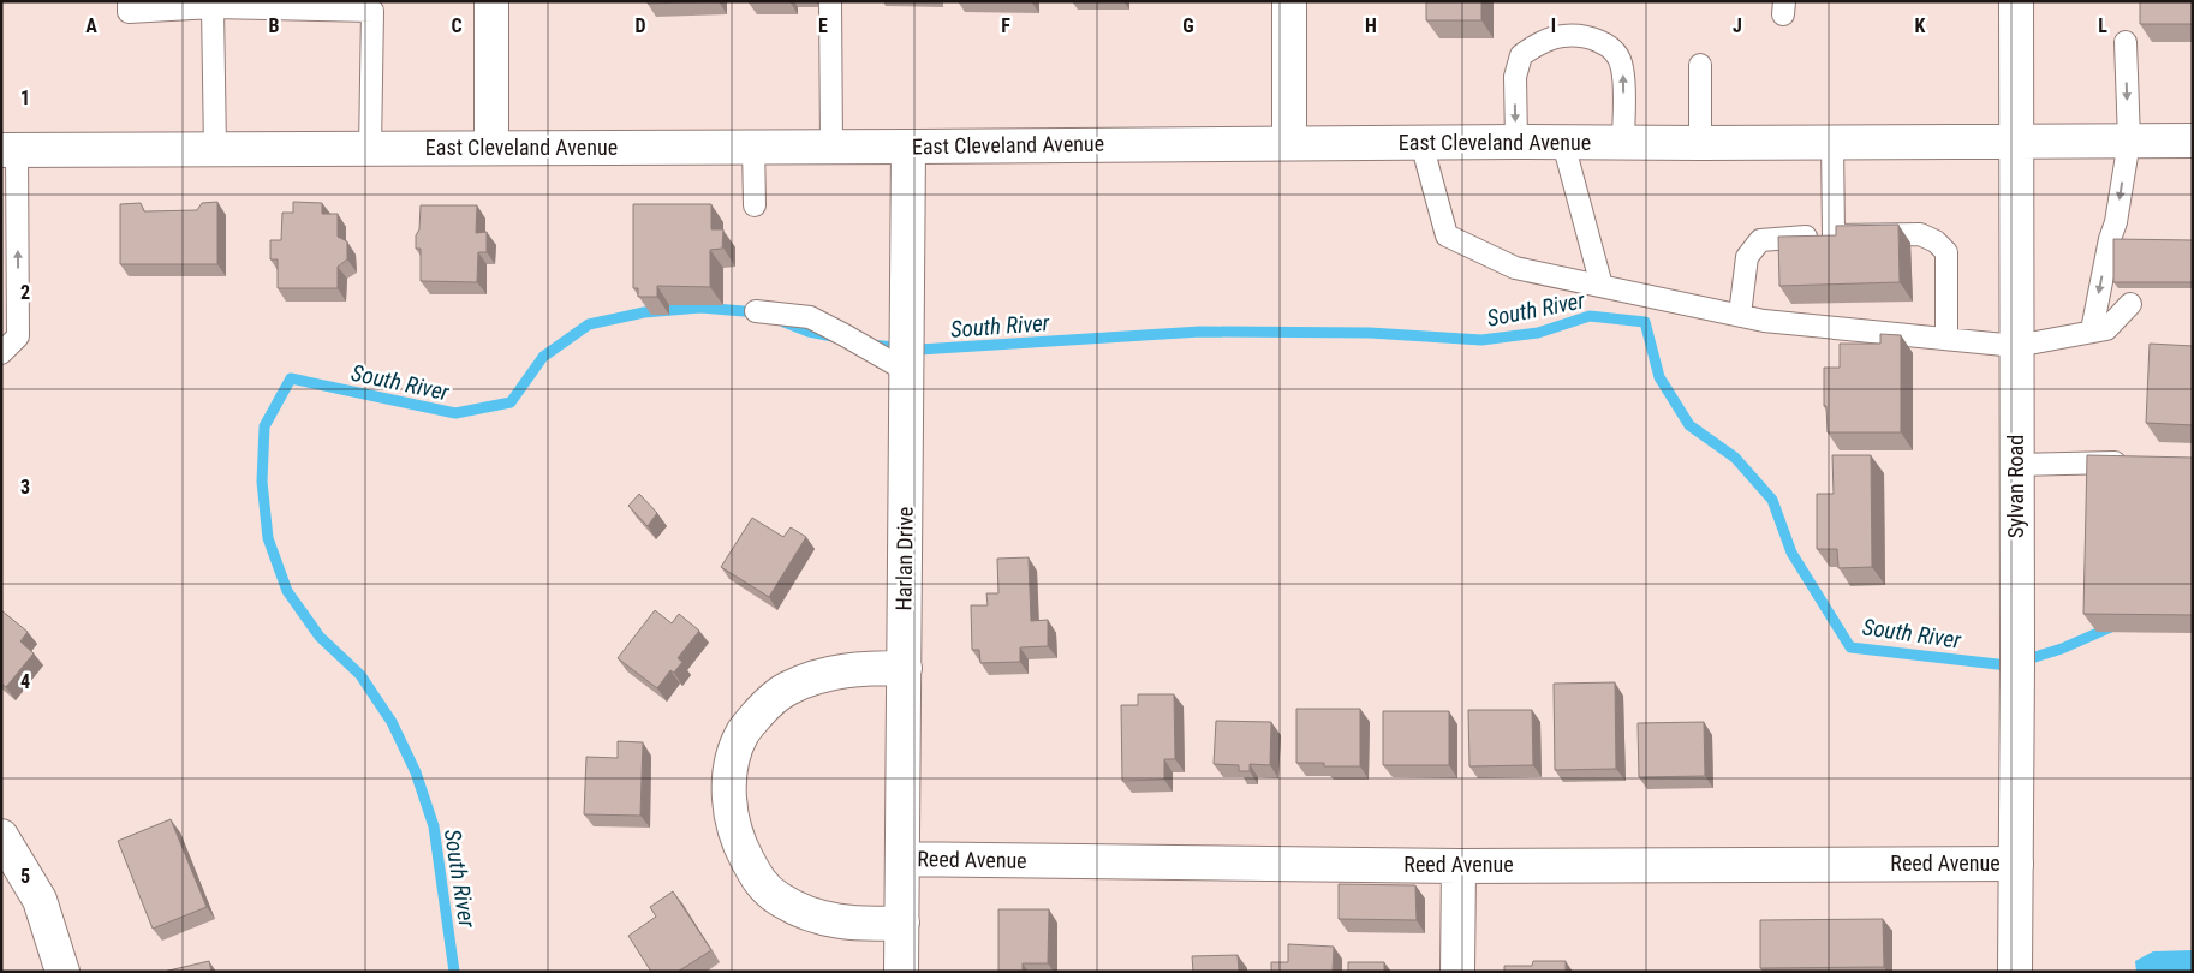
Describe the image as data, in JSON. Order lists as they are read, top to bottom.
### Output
{
  "streets": {
    "main road": [
      "East Cleveland Avenue",
      "Sylvan Road",
      "Harlan Drive",
      "Reed Avenue"
    ]
  },
  "crossings": [
    ["East Cleveland Avenue", "Sylvan Road"],
    ["East Cleveland Avenue", "Harlan Drive"],
    ["Sylvan Road", "Reed Avenue"],
    ["Harlan Drive", "Reed Avenue"]
  ],
  "water": ["South River"],
  "grid": {
    "columns": [
      "A",
      "B",
      "C",
      "D",
      "E",
      "F",
      "G",
      "H",
      "I",
      "J",
      "K",
      "L"
    ],
    "rows": [
      "1",
      "2",
      "3",
      "4",
      "5"
    ]
  }
}
